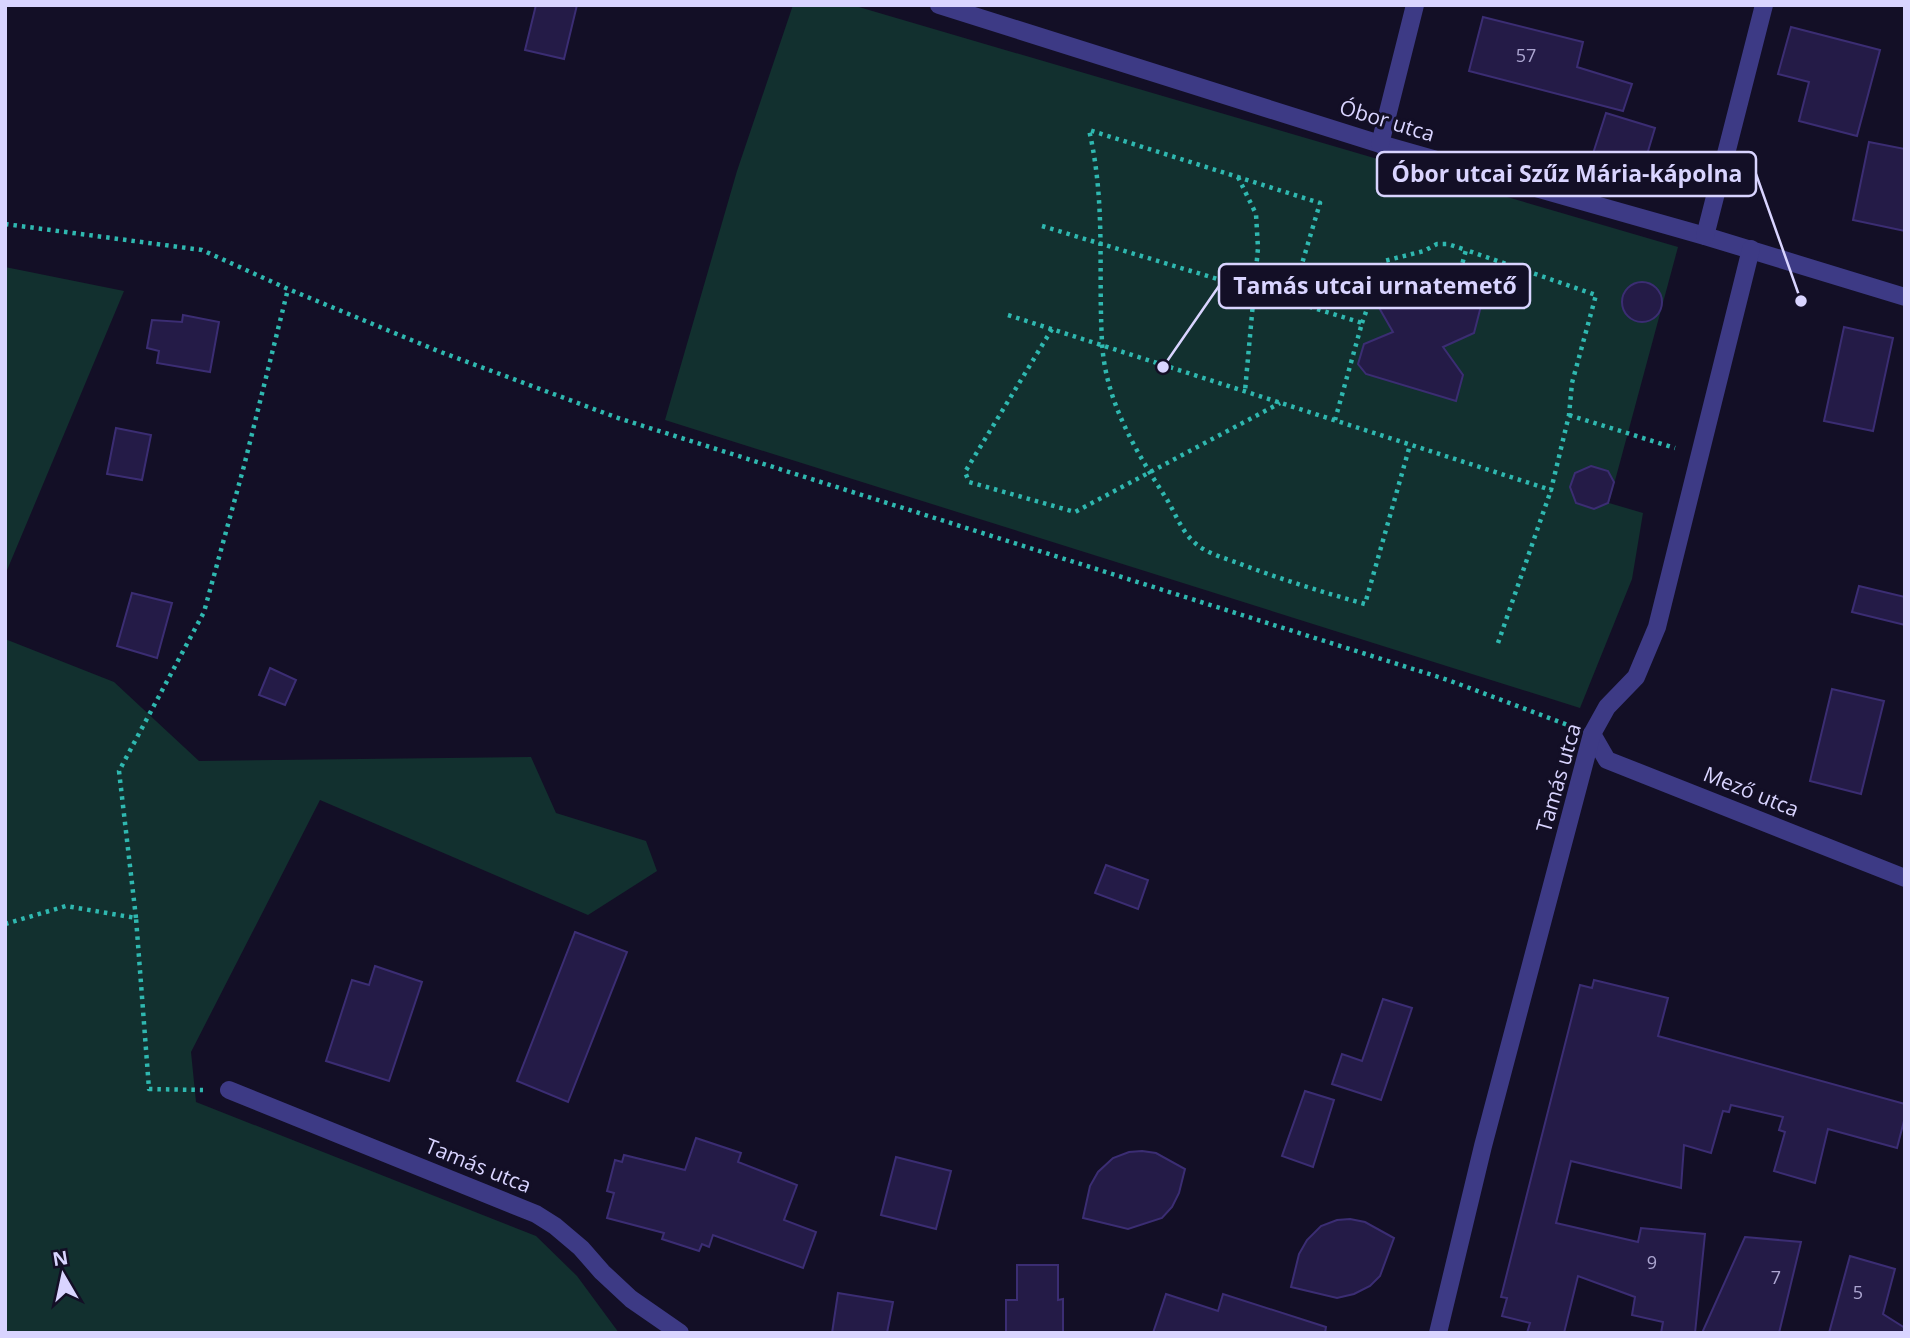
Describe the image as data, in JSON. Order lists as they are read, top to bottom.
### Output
{
  "streets": {
    "street": ["Óbor utca", "Tamás utca", "Mező utca"]
  },
  "crossings": [
    ["Óbor utca", "Tamás utca"],
    ["Tamás utca", "Mező utca"]
  ],
  "places": ["Óbor utcai Szűz Mária-kápolna", "Tamás utcai urnatemető"],
  "house_numbers": [
    "57",
    "9",
    "7",
    "5"
  ],
  "north": "top"
}
